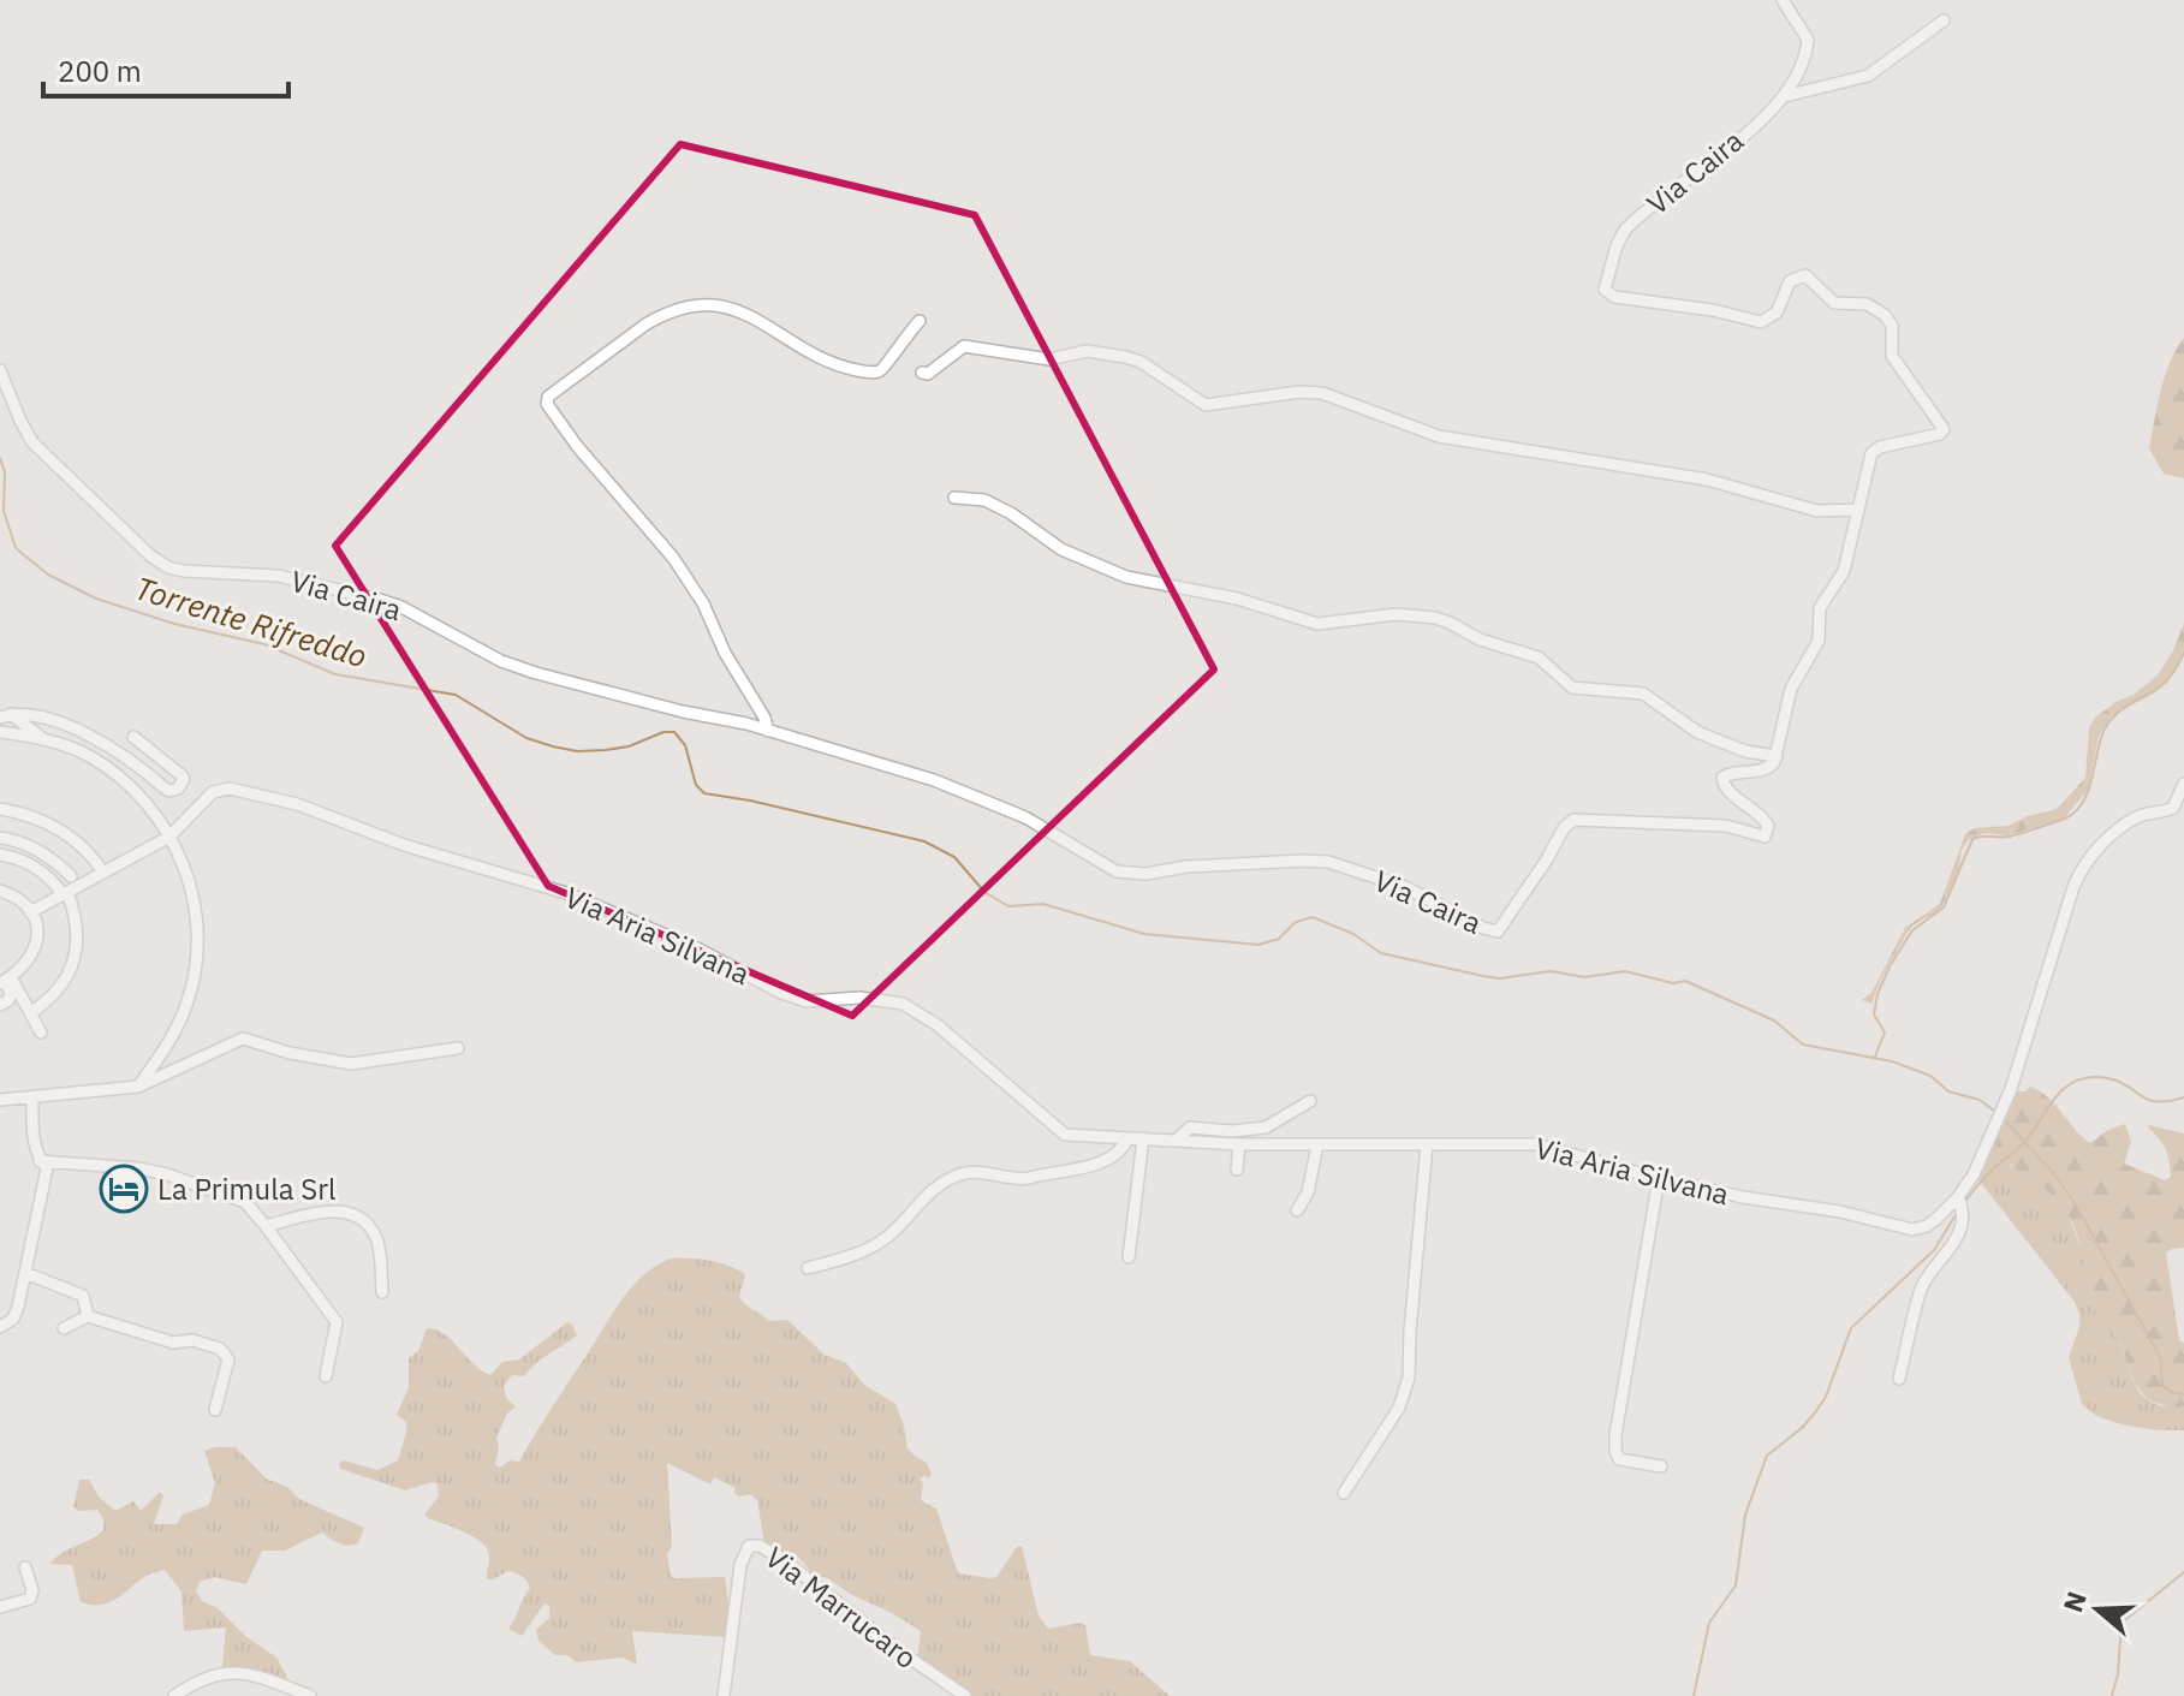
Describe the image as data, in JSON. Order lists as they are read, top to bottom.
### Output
{
  "streets": {
    "street": ["Via Caira", "Via Aria Silvana", "Via Marrucaro"]
  },
  "water": ["Torrente Rifreddo"],
  "places": {
    "hotel": ["La Primula Srl"]
  },
  "scale_bar": "200 m",
  "north": "left"
}
